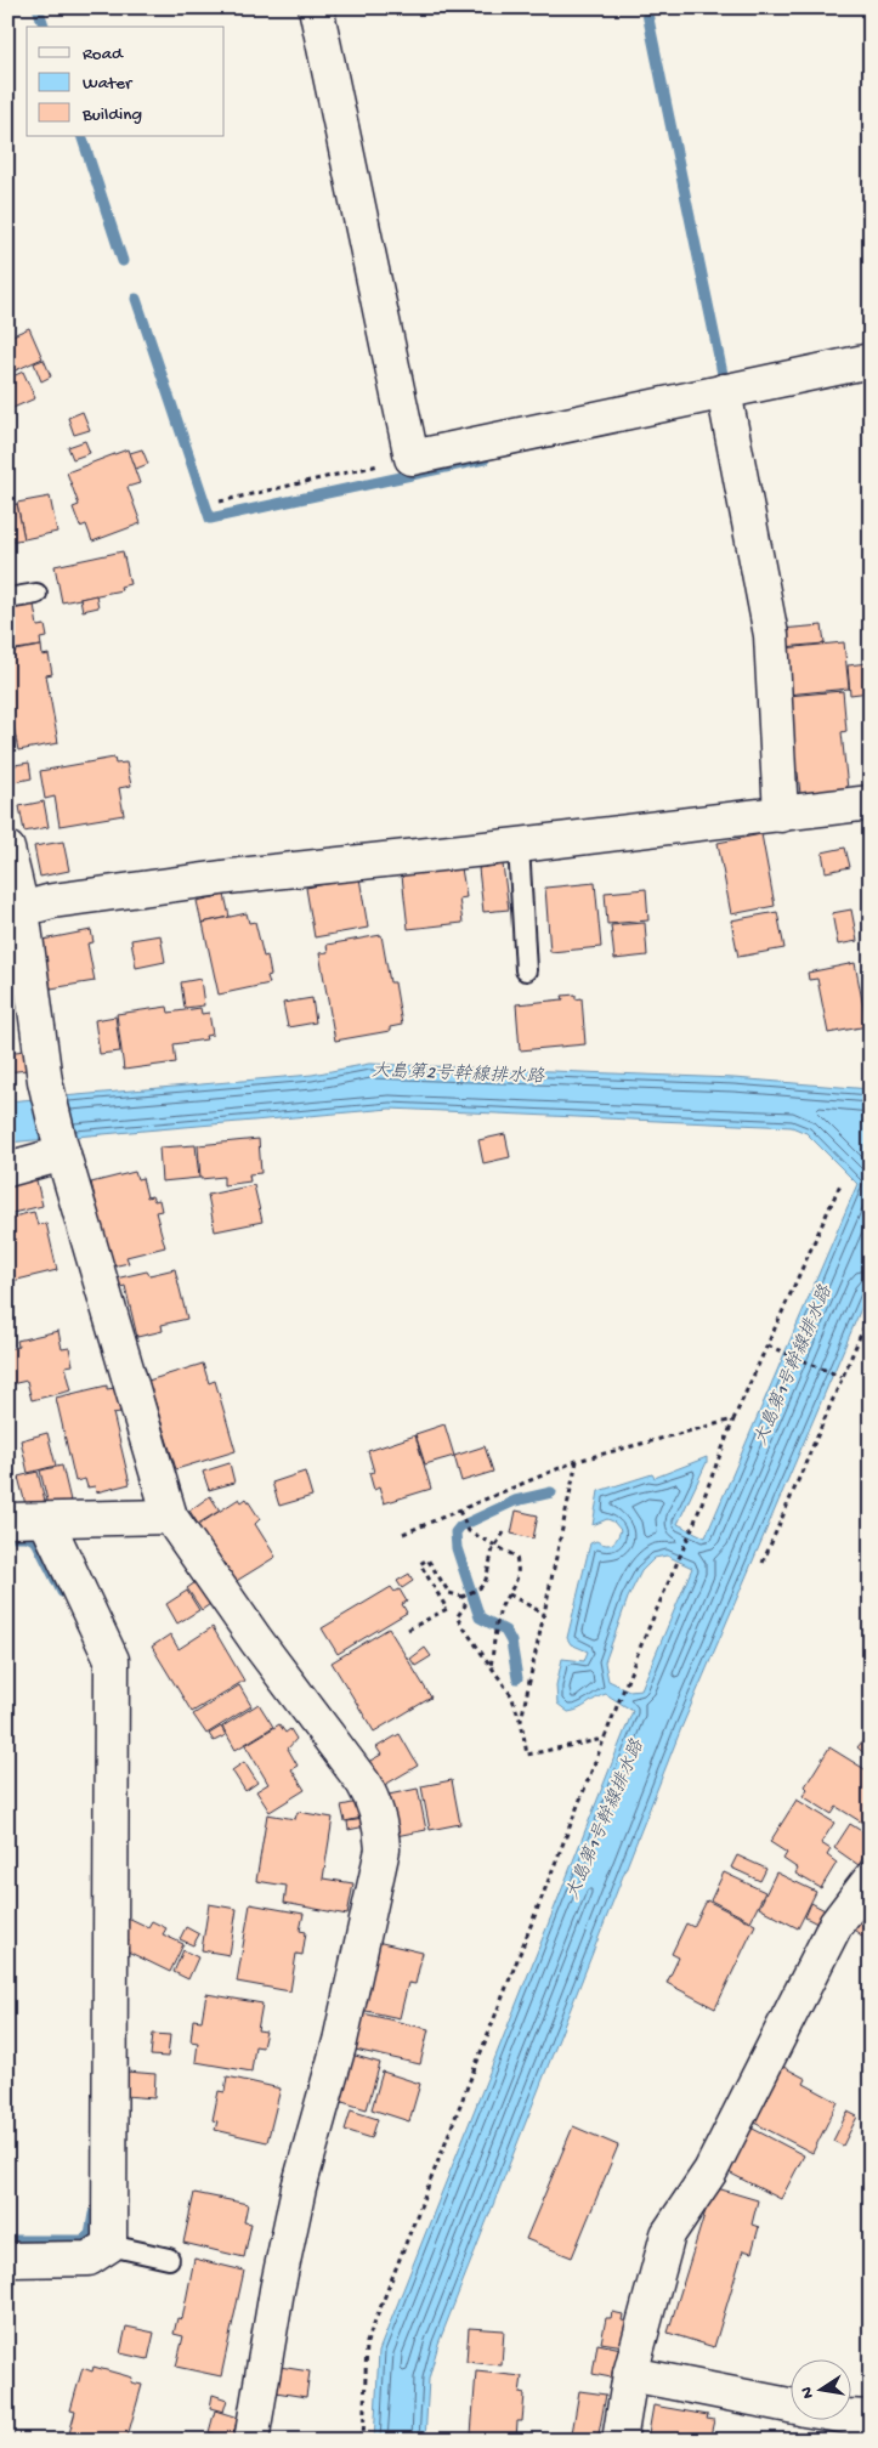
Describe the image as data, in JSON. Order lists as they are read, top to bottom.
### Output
{
  "water": ["大島第2号幹線排水路", "大島第1号幹線排水路"],
  "legend": ["Road", "Water", "Building"],
  "north": "left"
}
